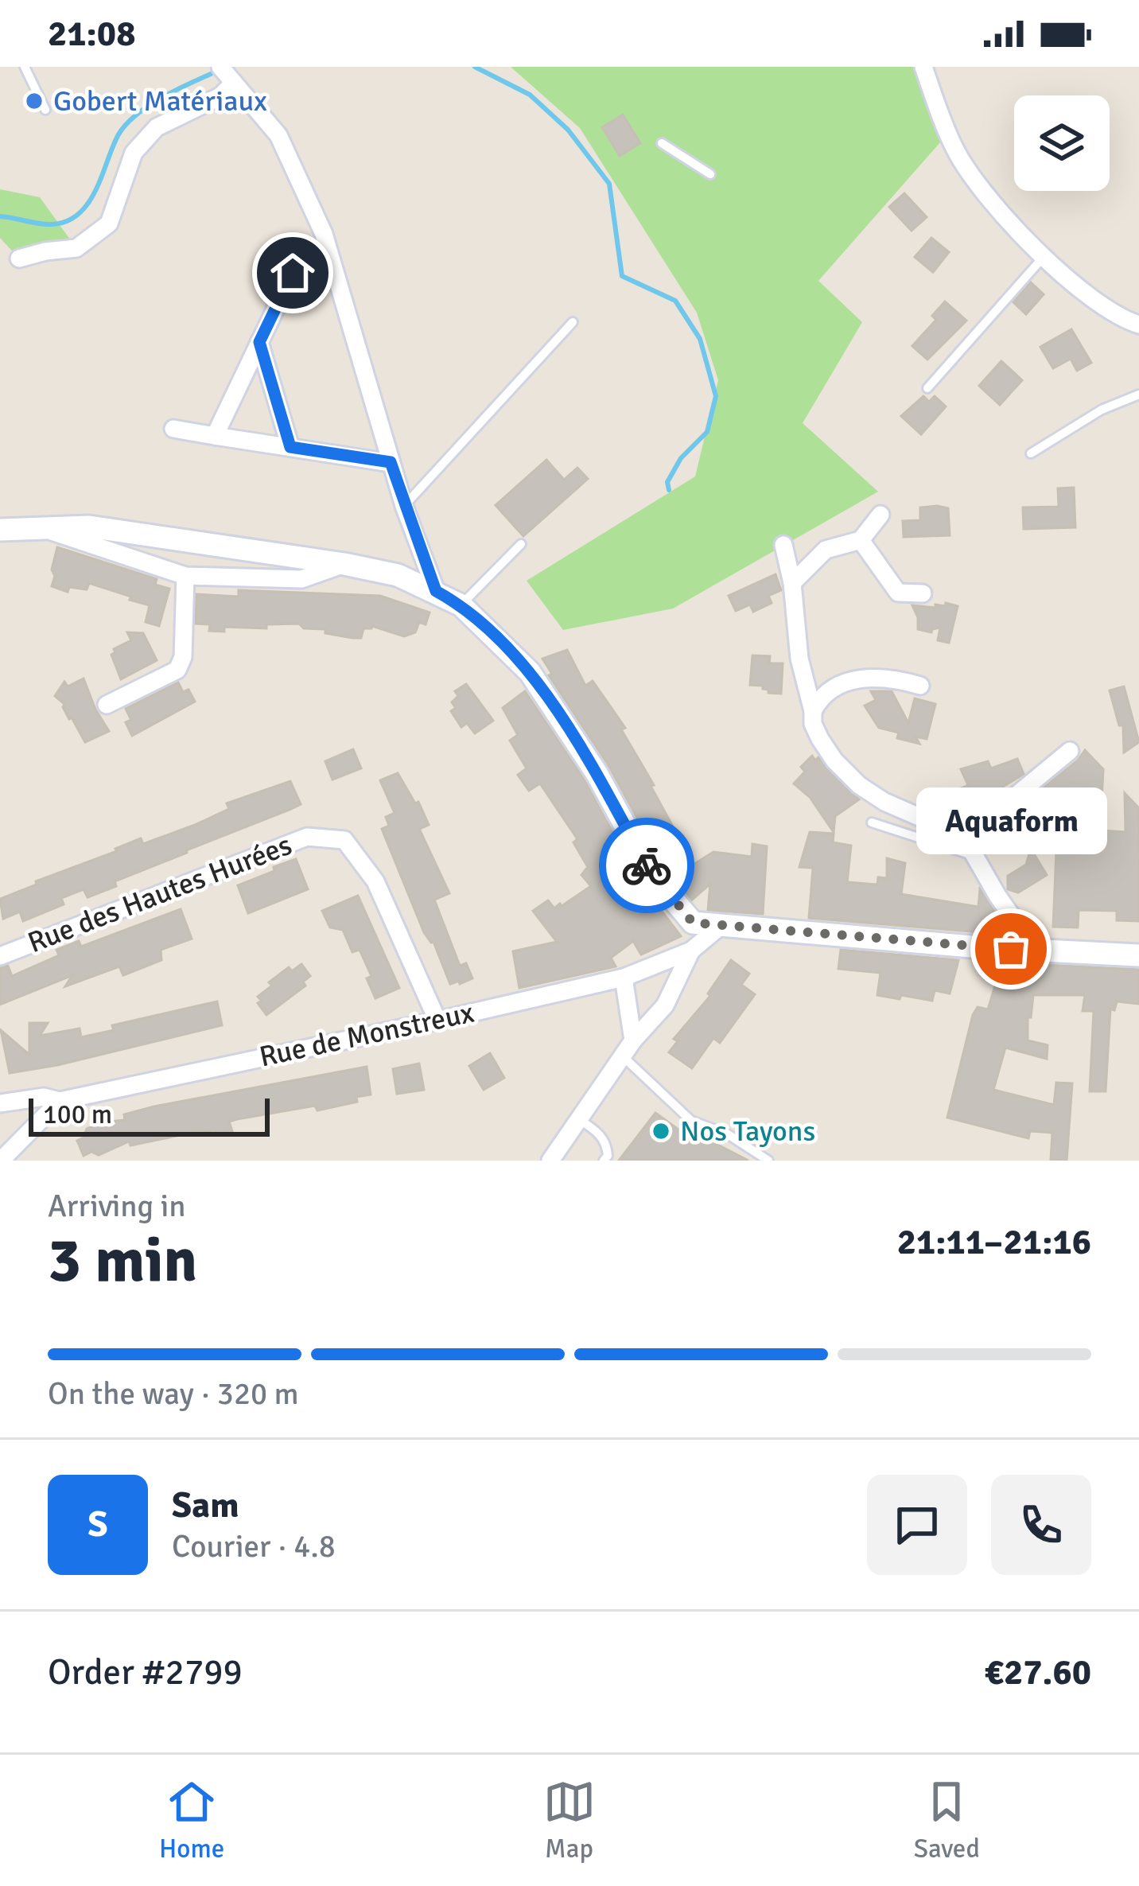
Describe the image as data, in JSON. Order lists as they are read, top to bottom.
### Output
{
  "streets": {
    "street": ["Rue des Hautes Hurées", "Rue de Monstreux"]
  },
  "crossings": [
    ["Rue des Hautes Hurées", "Rue de Monstreux"]
  ],
  "places": ["Gobert Matériaux", "Aquaform", "Nos Tayons"],
  "scale_bar": "100 m",
  "page": {
    "status": "21:08",
    "bubble": "Aquaform",
    "scale": "100 m",
    "heading": ["3 min", "Arriving in", "21:11–21:16"],
    "panel": [
      "Sam",
      "Courier · 4.8",
      "Order #2799",
      "€27.60"
    ],
    "bar": "On the way · 320 m",
    "round": "S",
    "tabs": ["Home", "Map", "Saved"]
  }
}
